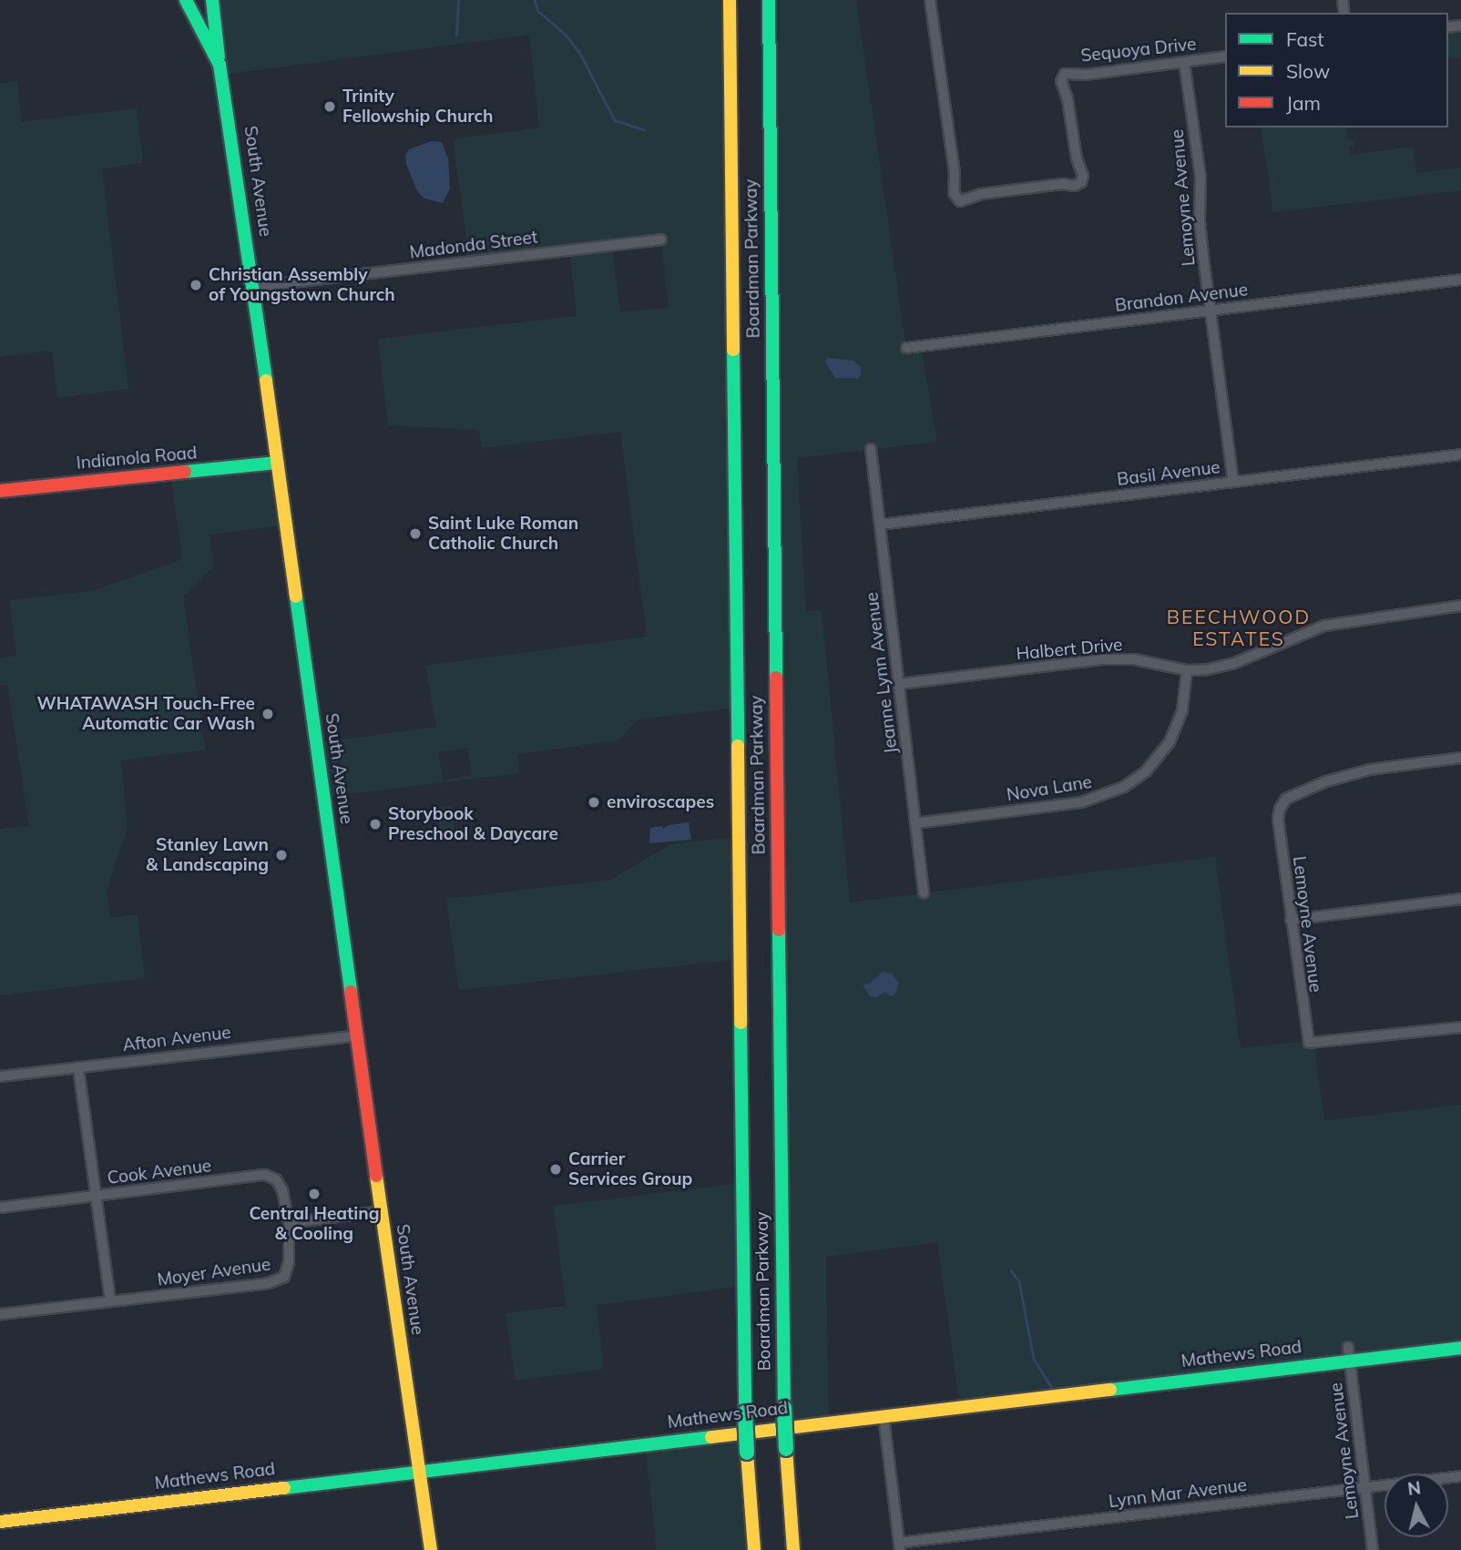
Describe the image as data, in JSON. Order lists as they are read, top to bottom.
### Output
{
  "streets": {
    "main road": [
      "South Avenue",
      "Boardman Parkway",
      "Indianola Road",
      "Mathews Road"
    ],
    "street": [
      "Sequoya Drive",
      "Lemoyne Avenue",
      "Madonda Street",
      "Brandon Avenue",
      "Basil Avenue",
      "Halbert Drive",
      "Jeanne Lynn Avenue",
      "Nova Lane",
      "Afton Avenue",
      "Cook Avenue",
      "Moyer Avenue",
      "Lynn Mar Avenue"
    ]
  },
  "crossings": [
    ["Sequoya Drive", "Lemoyne Avenue"],
    ["South Avenue", "Madonda Street"],
    ["South Avenue", "Indianola Road"],
    ["South Avenue", "Afton Avenue"],
    ["South Avenue", "Mathews Road"],
    ["Lemoyne Avenue", "Brandon Avenue"],
    ["Lemoyne Avenue", "Basil Avenue"],
    ["Lemoyne Avenue", "Mathews Road"],
    ["Lemoyne Avenue", "Lynn Mar Avenue"],
    ["Basil Avenue", "Jeanne Lynn Avenue"],
    ["Halbert Drive", "Jeanne Lynn Avenue"],
    ["Halbert Drive", "Nova Lane"],
    ["Jeanne Lynn Avenue", "Nova Lane"],
    ["Cook Avenue", "Moyer Avenue"]
  ],
  "districts": ["BEECHWOOD ESTATES"],
  "places": [
    "Trinity Fellowship Church",
    "Christian Assembly of Youngstown Church",
    "Saint Luke Roman Catholic Church",
    "WHATAWASH Touch-Free Automatic Car Wash",
    "enviroscapes",
    "Storybook Preschool & Daycare",
    "Stanley Lawn & Landscaping",
    "Carrier Services Group",
    "Central Heating & Cooling"
  ],
  "legend": ["Fast", "Slow", "Jam"],
  "north": "top"
}
